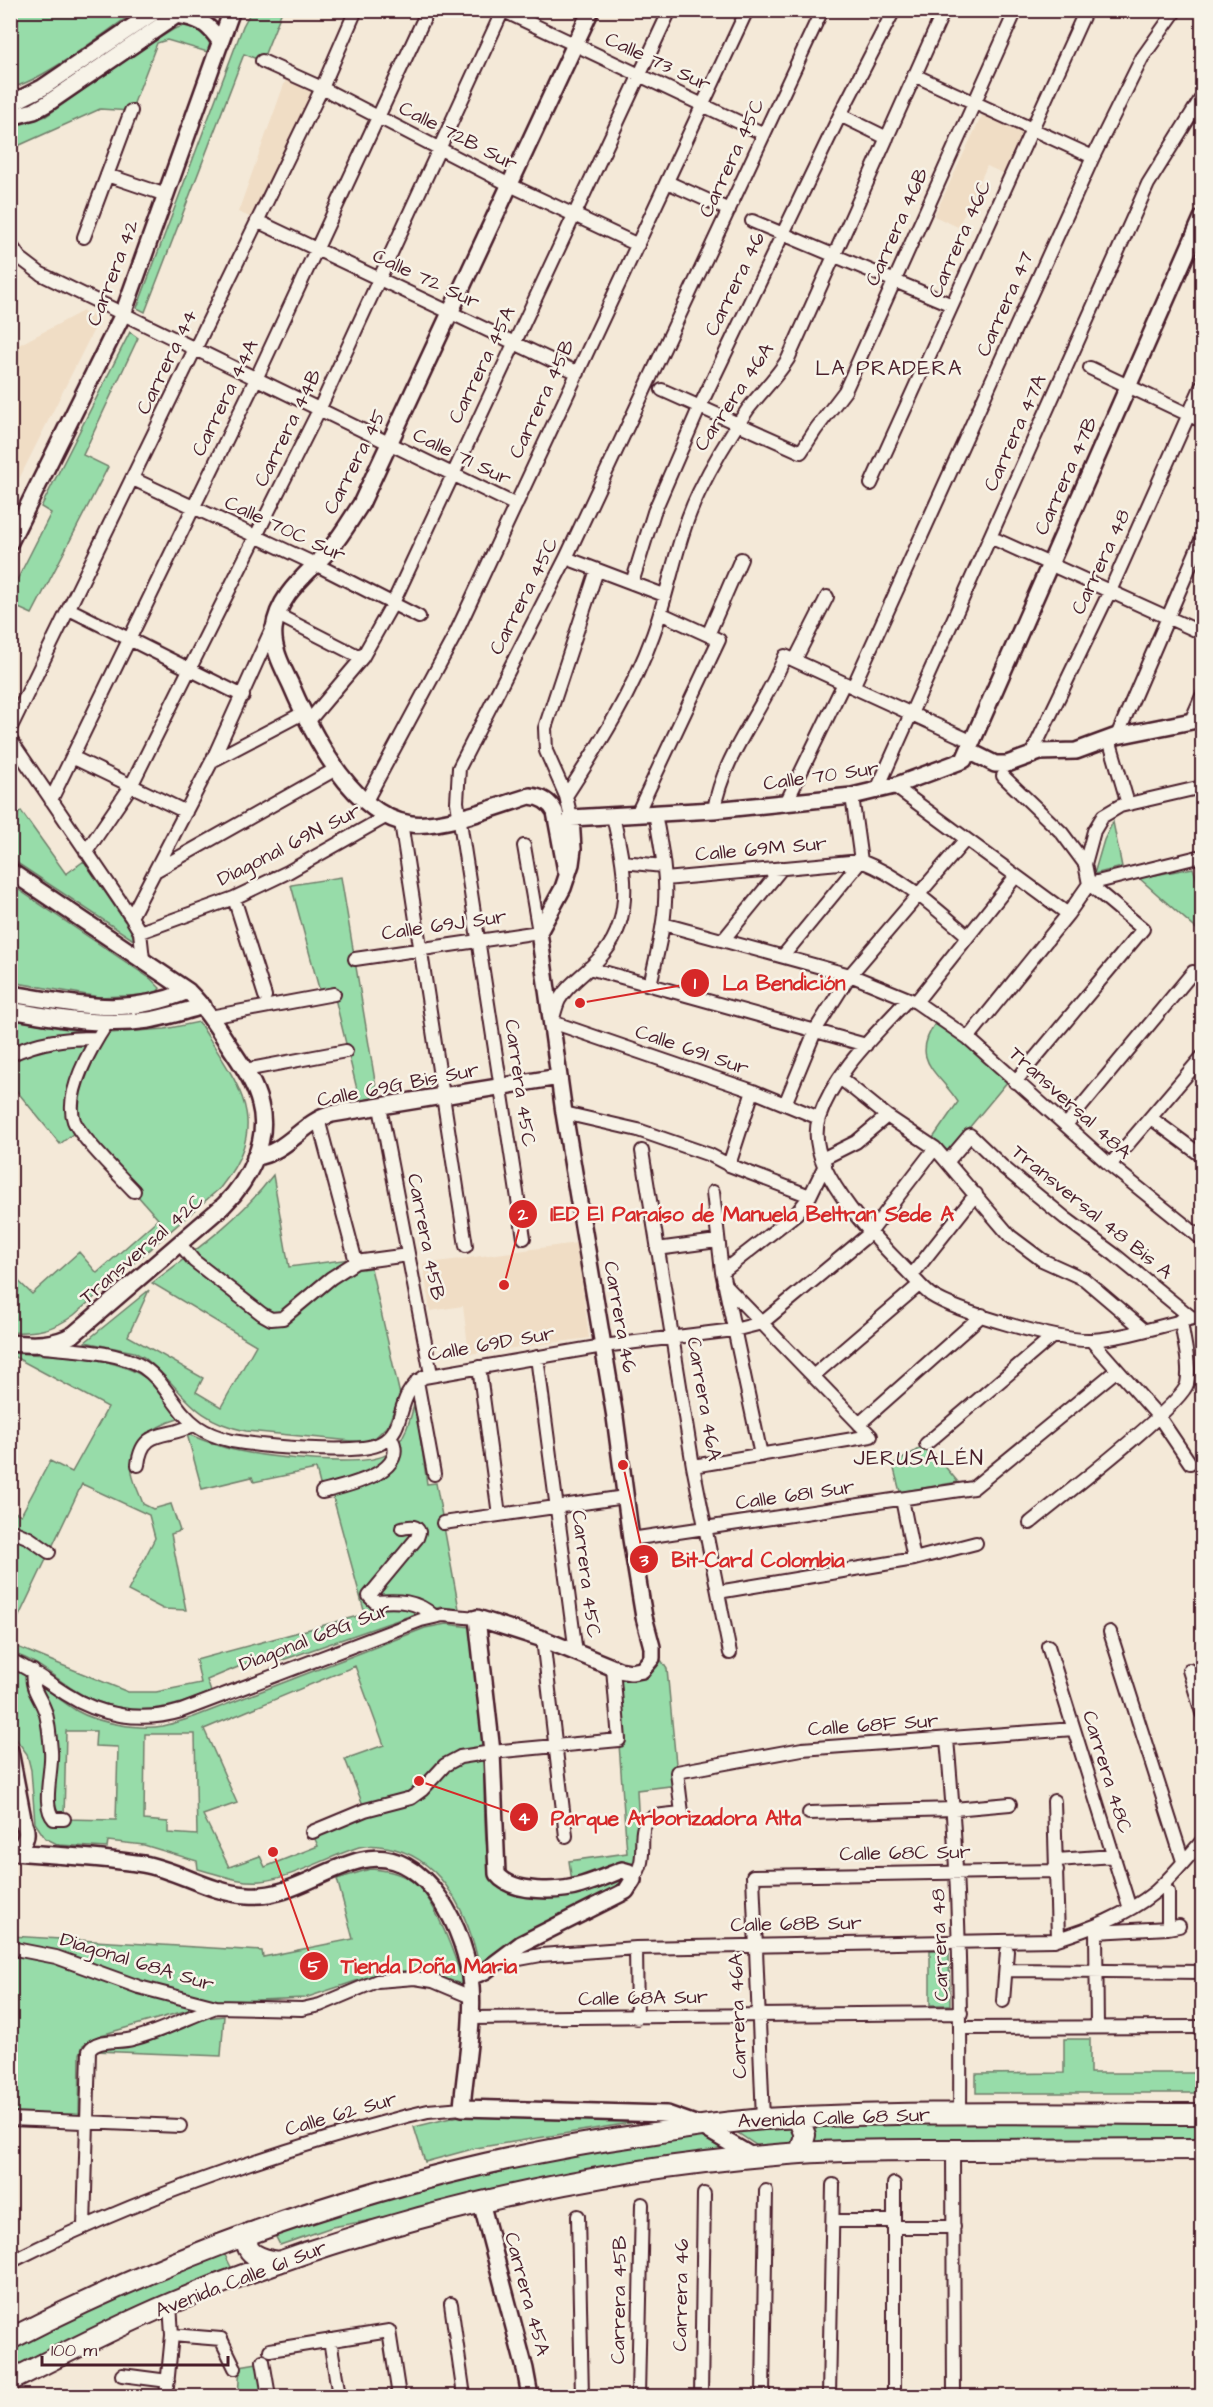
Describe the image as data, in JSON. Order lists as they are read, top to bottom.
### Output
{
  "streets": {
    "main road": ["Avenida Calle 68 Sur", "Avenida Calle 61 Sur"],
    "street": [
      "Calle 73 Sur",
      "Calle 72B Sur",
      "Carrera 45C",
      "Carrera 46B",
      "Carrera 46C",
      "Carrera 42",
      "Calle 72 Sur",
      "Carrera 46",
      "Carrera 47",
      "Carrera 44",
      "Carrera 45A",
      "Carrera 46A",
      "Carrera 44A",
      "Carrera 45B",
      "Carrera 44B",
      "Carrera 47A",
      "Calle 71 Sur",
      "Carrera 45",
      "Carrera 47B",
      "Calle 70C Sur",
      "Carrera 48",
      "Calle 70 Sur",
      "Diagonal 69N Sur",
      "Calle 69M Sur",
      "Calle 69J Sur",
      "Calle 69I Sur",
      "Calle 69G Bis Sur",
      "Transversal 48A",
      "Transversal 48 Bis A",
      "Transversal 42C",
      "Calle 69D Sur",
      "Calle 68I Sur",
      "Diagonal 68G Sur",
      "Calle 68F Sur",
      "Carrera 48C",
      "Calle 68C Sur",
      "Calle 68B Sur",
      "Diagonal 68A Sur",
      "Calle 68A Sur",
      "Calle 62 Sur"
    ]
  },
  "crossings": [
    ["Calle 73 Sur", "Carrera 45C"],
    ["Calle 73 Sur", "Carrera 45A"],
    ["Calle 73 Sur", "Carrera 45B"],
    ["Calle 73 Sur", "Carrera 44B"],
    ["Calle 73 Sur", "Carrera 45"],
    ["Calle 72B Sur", "Carrera 44"],
    ["Calle 72B Sur", "Carrera 45A"],
    ["Calle 72B Sur", "Carrera 44A"],
    ["Calle 72B Sur", "Carrera 45B"],
    ["Calle 72B Sur", "Carrera 44B"],
    ["Calle 72B Sur", "Carrera 45"],
    ["Carrera 45C", "Calle 69J Sur"],
    ["Carrera 45C", "Calle 69G Bis Sur"],
    ["Carrera 45C", "Calle 69D Sur"],
    ["Carrera 45C", "Diagonal 68G Sur"],
    ["Carrera 46B", "Carrera 46A"],
    ["Carrera 42", "Calle 71 Sur"],
    ["Calle 72 Sur", "Carrera 44"],
    ["Calle 72 Sur", "Carrera 45A"],
    ["Calle 72 Sur", "Carrera 44A"],
    ["Calle 72 Sur", "Carrera 45B"],
    ["Calle 72 Sur", "Carrera 44B"],
    ["Calle 72 Sur", "Carrera 45"],
    ["Carrera 46", "Calle 69J Sur"],
    ["Carrera 46", "Calle 69I Sur"],
    ["Carrera 46", "Calle 69G Bis Sur"],
    ["Carrera 46", "Calle 69D Sur"],
    ["Carrera 46", "Calle 68I Sur"],
    ["Carrera 46", "Diagonal 68G Sur"],
    ["Carrera 47", "Calle 70 Sur"],
    ["Carrera 44", "Calle 71 Sur"],
    ["Carrera 44", "Calle 70C Sur"],
    ["Carrera 45A", "Calle 71 Sur"],
    ["Carrera 45A", "Calle 70C Sur"],
    ["Carrera 45A", "Avenida Calle 68 Sur"],
    ["Carrera 45A", "Avenida Calle 61 Sur"],
    ["Carrera 46A", "Calle 69D Sur"],
    ["Carrera 46A", "Calle 68I Sur"],
    ["Carrera 46A", "Calle 68C Sur"],
    ["Carrera 46A", "Calle 68B Sur"],
    ["Carrera 46A", "Calle 68A Sur"],
    ["Carrera 46A", "Avenida Calle 68 Sur"],
    ["Carrera 44A", "Calle 71 Sur"],
    ["Carrera 44A", "Calle 70C Sur"],
    ["Carrera 45B", "Calle 71 Sur"],
    ["Carrera 45B", "Calle 69G Bis Sur"],
    ["Carrera 45B", "Calle 69D Sur"],
    ["Carrera 44B", "Calle 71 Sur"],
    ["Carrera 44B", "Calle 70C Sur"],
    ["Carrera 47A", "Calle 70 Sur"],
    ["Calle 71 Sur", "Carrera 45"],
    ["Carrera 45", "Calle 70C Sur"],
    ["Carrera 47B", "Calle 70 Sur"],
    ["Carrera 48", "Calle 68F Sur"],
    ["Carrera 48", "Calle 68C Sur"],
    ["Carrera 48", "Calle 68B Sur"],
    ["Carrera 48", "Calle 68A Sur"],
    ["Carrera 48", "Avenida Calle 68 Sur"],
    ["Calle 69G Bis Sur", "Transversal 42C"],
    ["Calle 68F Sur", "Carrera 48C"],
    ["Calle 68F Sur", "Calle 68B Sur"],
    ["Carrera 48C", "Calle 68C Sur"],
    ["Calle 62 Sur", "Avenida Calle 68 Sur"],
    ["Avenida Calle 68 Sur", "Avenida Calle 61 Sur"]
  ],
  "districts": ["LA PRADERA", "JERUSALÉN"],
  "places": [
    "La Bendición",
    "IED El Paraíso de Manuela Beltran Sede A",
    "Bit-Card Colombia",
    "Parque Arborizadora Alta",
    "Tienda Doña Maria"
  ],
  "scale_bar": "100 m"
}
